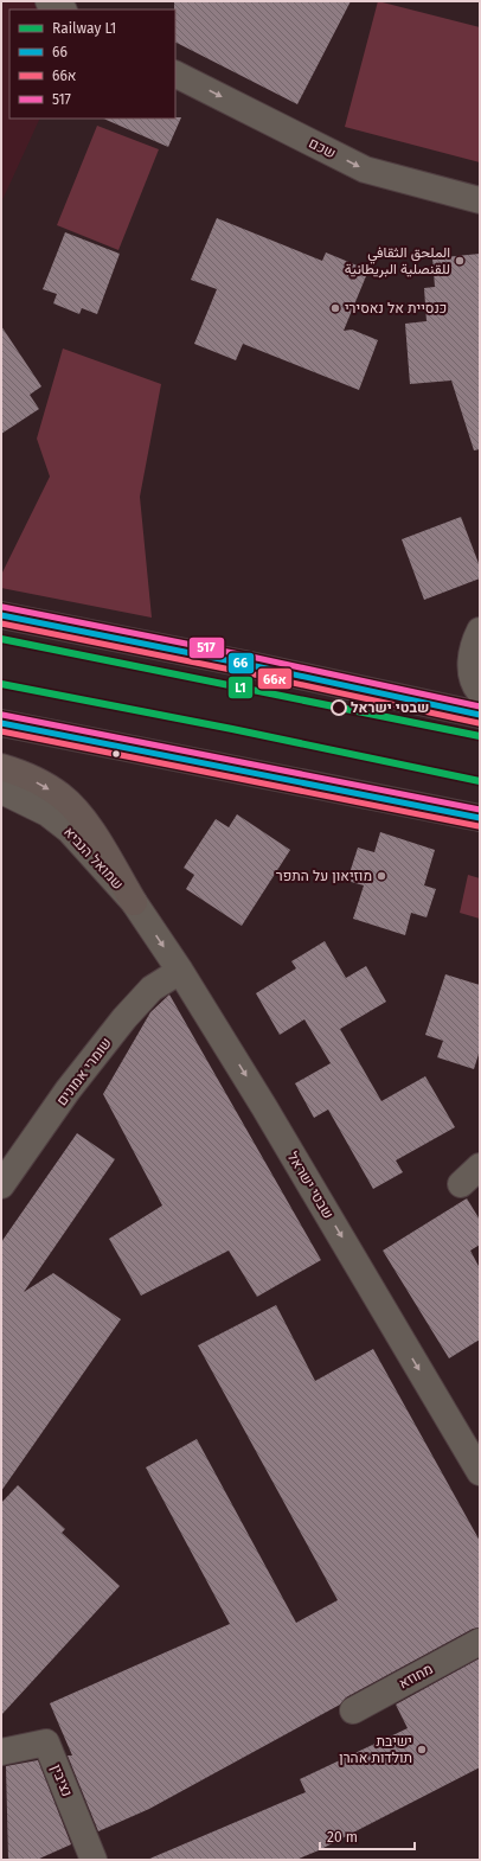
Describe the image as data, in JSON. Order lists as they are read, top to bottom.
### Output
{
  "streets": {
    "street": [
      "שכם",
      "שמואל הנביא",
      "שומרי אמונים",
      "שבטי ישראל",
      "מחוזא",
      "נציבין"
    ]
  },
  "crossings": [
    ["שמואל הנביא", "שבטי ישראל"],
    ["שומרי אמונים", "שבטי ישראל"]
  ],
  "one_way": ["שכם", "שבטי ישראל"],
  "places": [
    "الملحق الثقافي للقنصلية البريطانية",
    "כנסיית אל נאסירי",
    "שבטי ישראל",
    "מוזיאון על התפר",
    "ישיבת תולדות אהרן"
  ],
  "lines": [
    "transit line 517",
    "transit line 66",
    "transit line 66א",
    "rail line L1"
  ],
  "legend": [
    "Railway L1",
    "66",
    "66א",
    "517"
  ],
  "scale_bar": "20 m"
}
